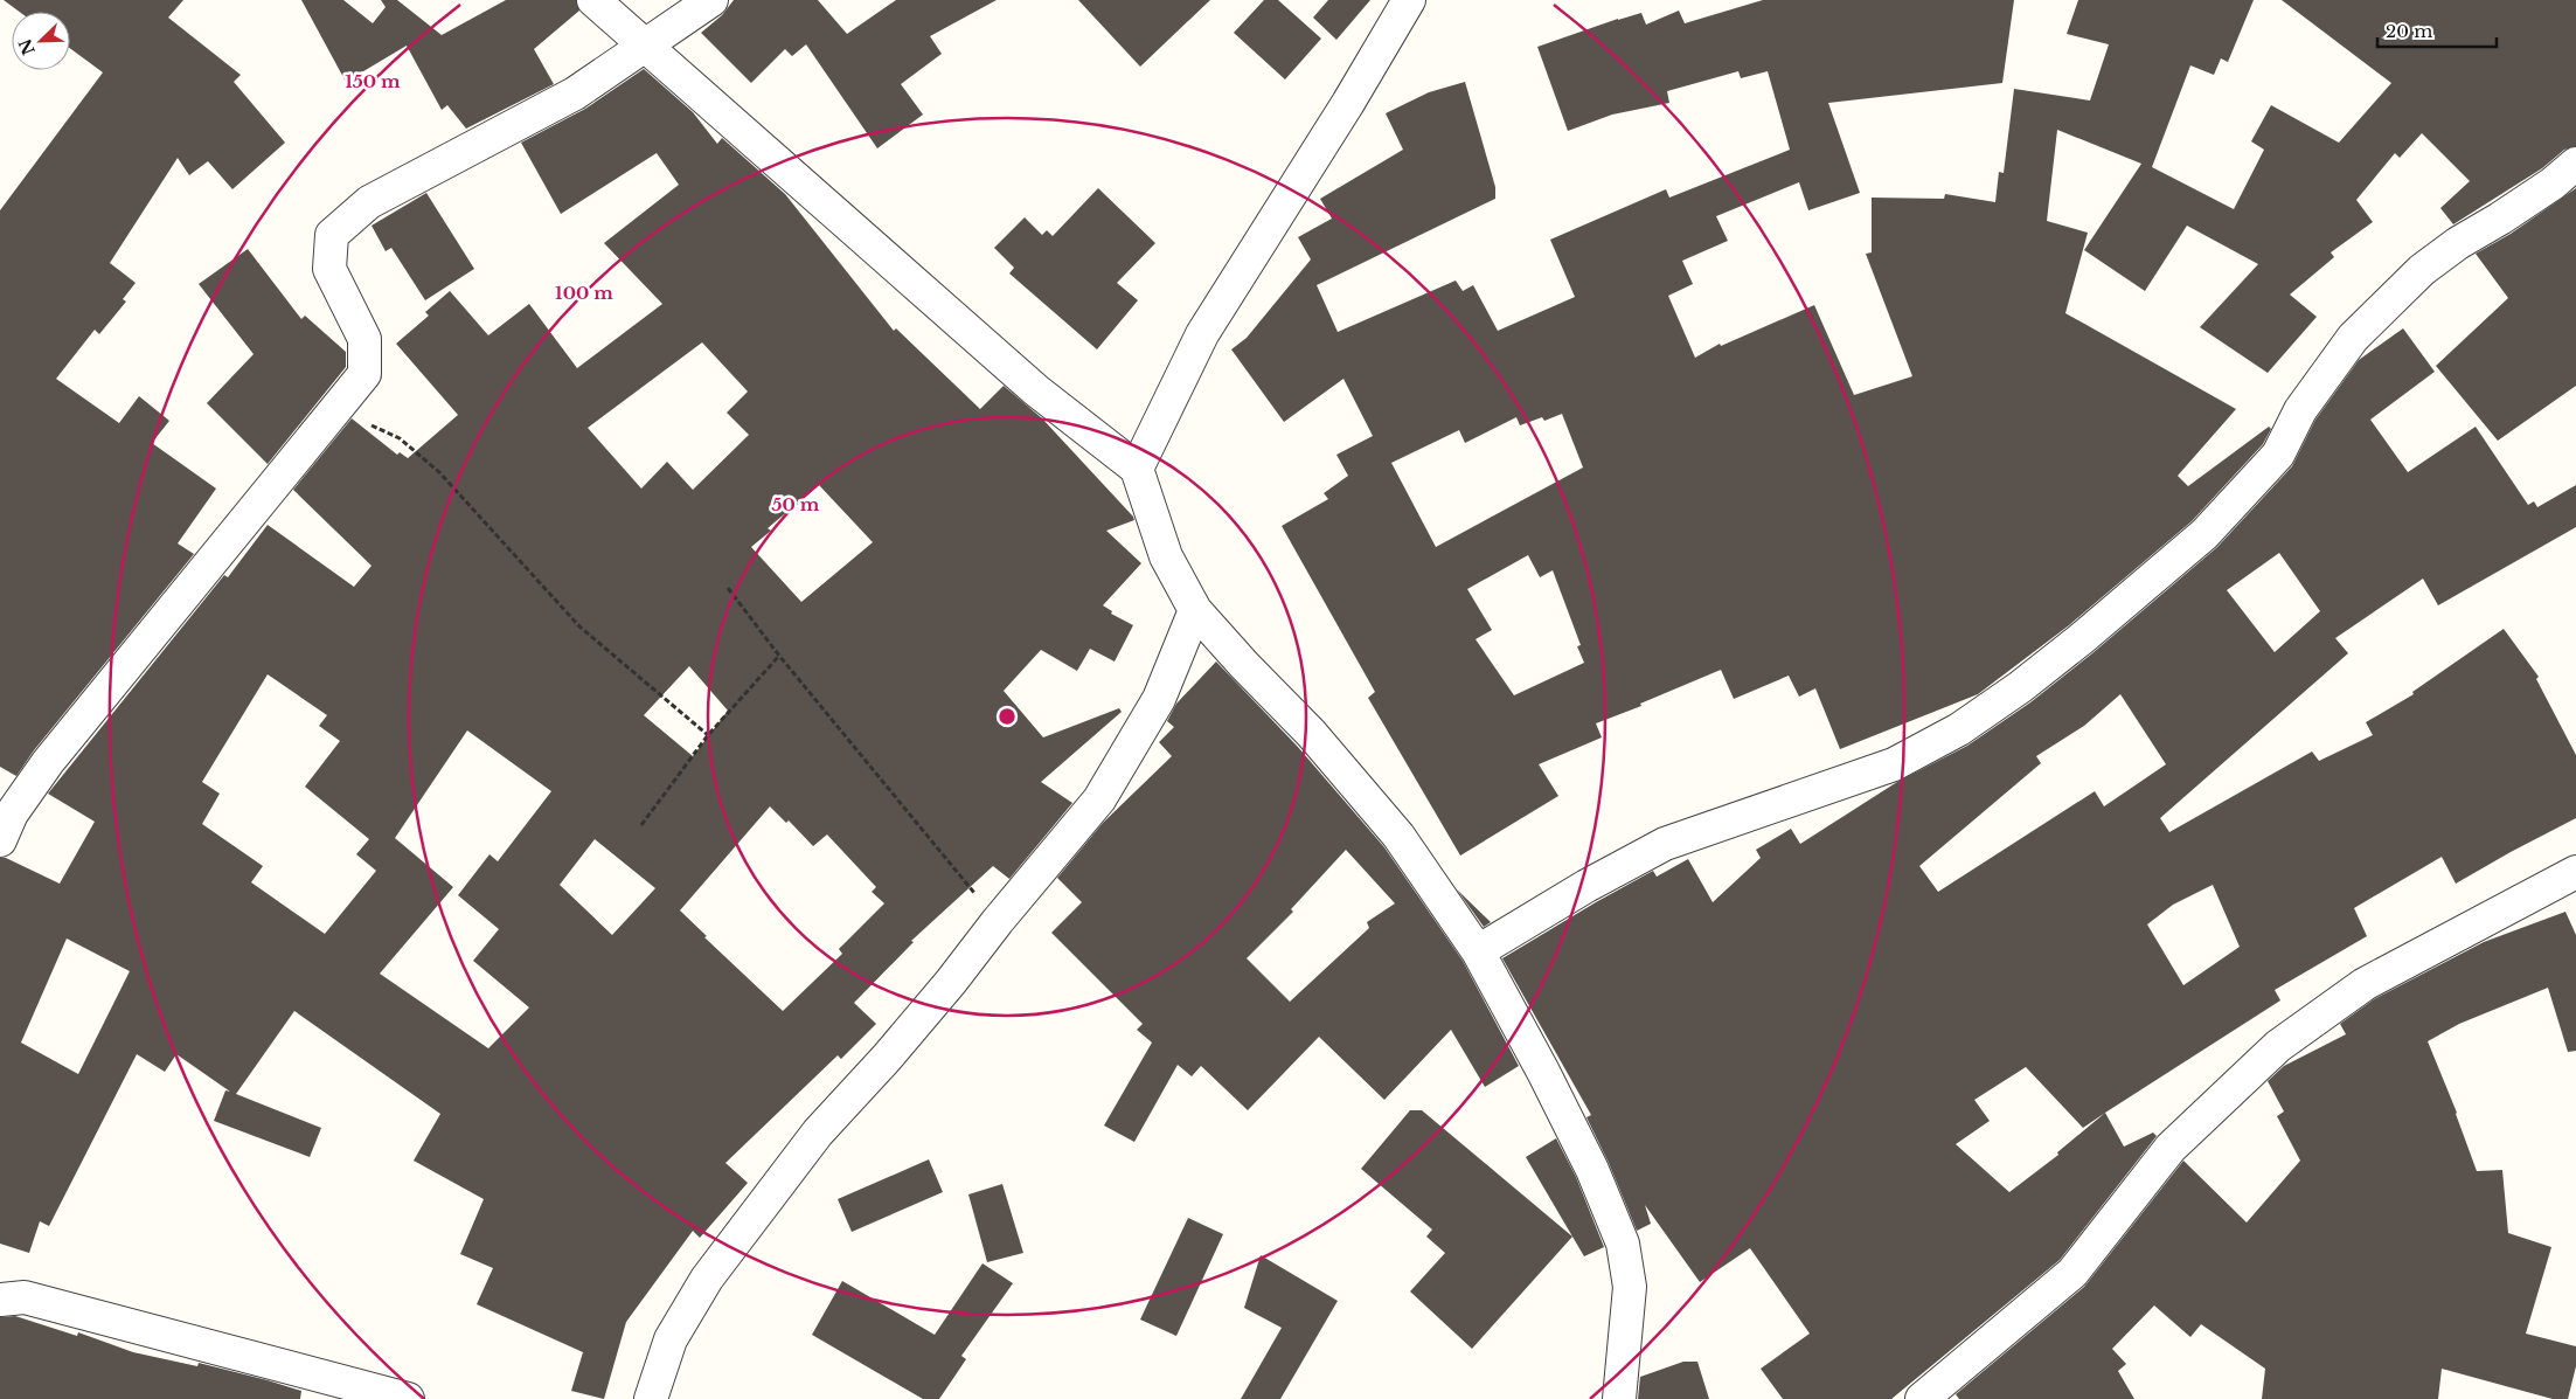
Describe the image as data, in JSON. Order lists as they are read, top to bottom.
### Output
{
  "scale_bar": "20 m",
  "north": "bottom left",
  "rings": ["150 m", "100 m", "50 m"]
}
